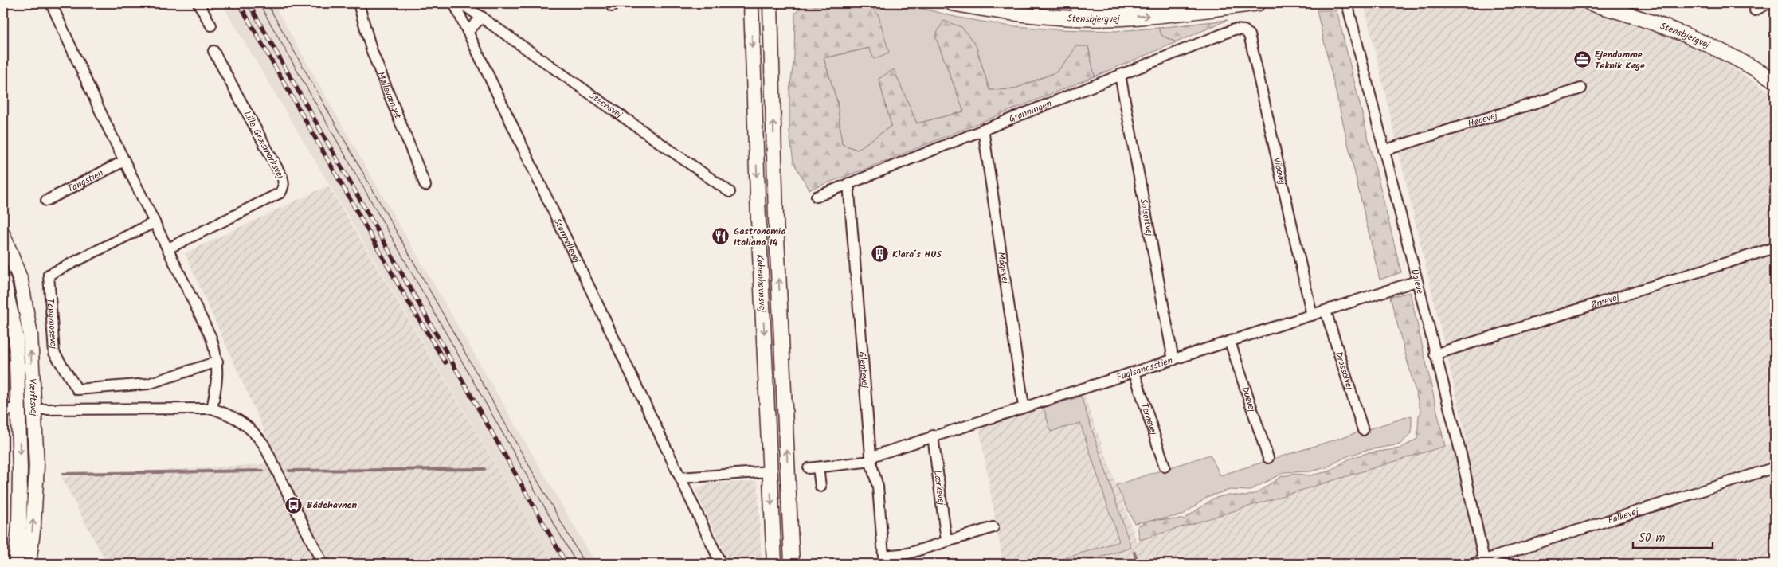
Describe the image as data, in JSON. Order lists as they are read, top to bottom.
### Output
{
  "streets": {
    "street": [
      "Stensbjergvej",
      "Møllevænget",
      "Steensvej",
      "Grønningen",
      "Høgevej",
      "Lille Græsmarksvej",
      "Vibevej",
      "Tangstien",
      "Solsortvej",
      "Stormøllevej",
      "Mågevej",
      "Københavnsvej",
      "Uglevej",
      "Ørnevej",
      "Tangmosevej",
      "Fuglsangsstien",
      "Glentevej",
      "Drosselvej",
      "Værftsvej",
      "Duevej",
      "Ternevej",
      "Lærkevej",
      "Falkevej"
    ]
  },
  "crossings": [
    ["Grønningen", "Vibevej"],
    ["Grønningen", "Solsortvej"],
    ["Grønningen", "Mågevej"],
    ["Grønningen", "Glentevej"],
    ["Høgevej", "Uglevej"],
    ["Vibevej", "Fuglsangsstien"],
    ["Solsortvej", "Fuglsangsstien"],
    ["Mågevej", "Fuglsangsstien"],
    ["Uglevej", "Ørnevej"],
    ["Uglevej", "Fuglsangsstien"],
    ["Uglevej", "Falkevej"],
    ["Fuglsangsstien", "Glentevej"],
    ["Fuglsangsstien", "Drosselvej"],
    ["Fuglsangsstien", "Duevej"],
    ["Fuglsangsstien", "Ternevej"],
    ["Fuglsangsstien", "Lærkevej"],
    ["Glentevej", "Lærkevej"]
  ],
  "places": {
    "office": ["Ejendomme Teknik Køge"],
    "restaurant": ["Gastronomia Italiana 14"],
    "building": ["Klara´s HUS"],
    "bus stop": ["Bådehavnen"]
  },
  "scale_bar": "50 m"
}
